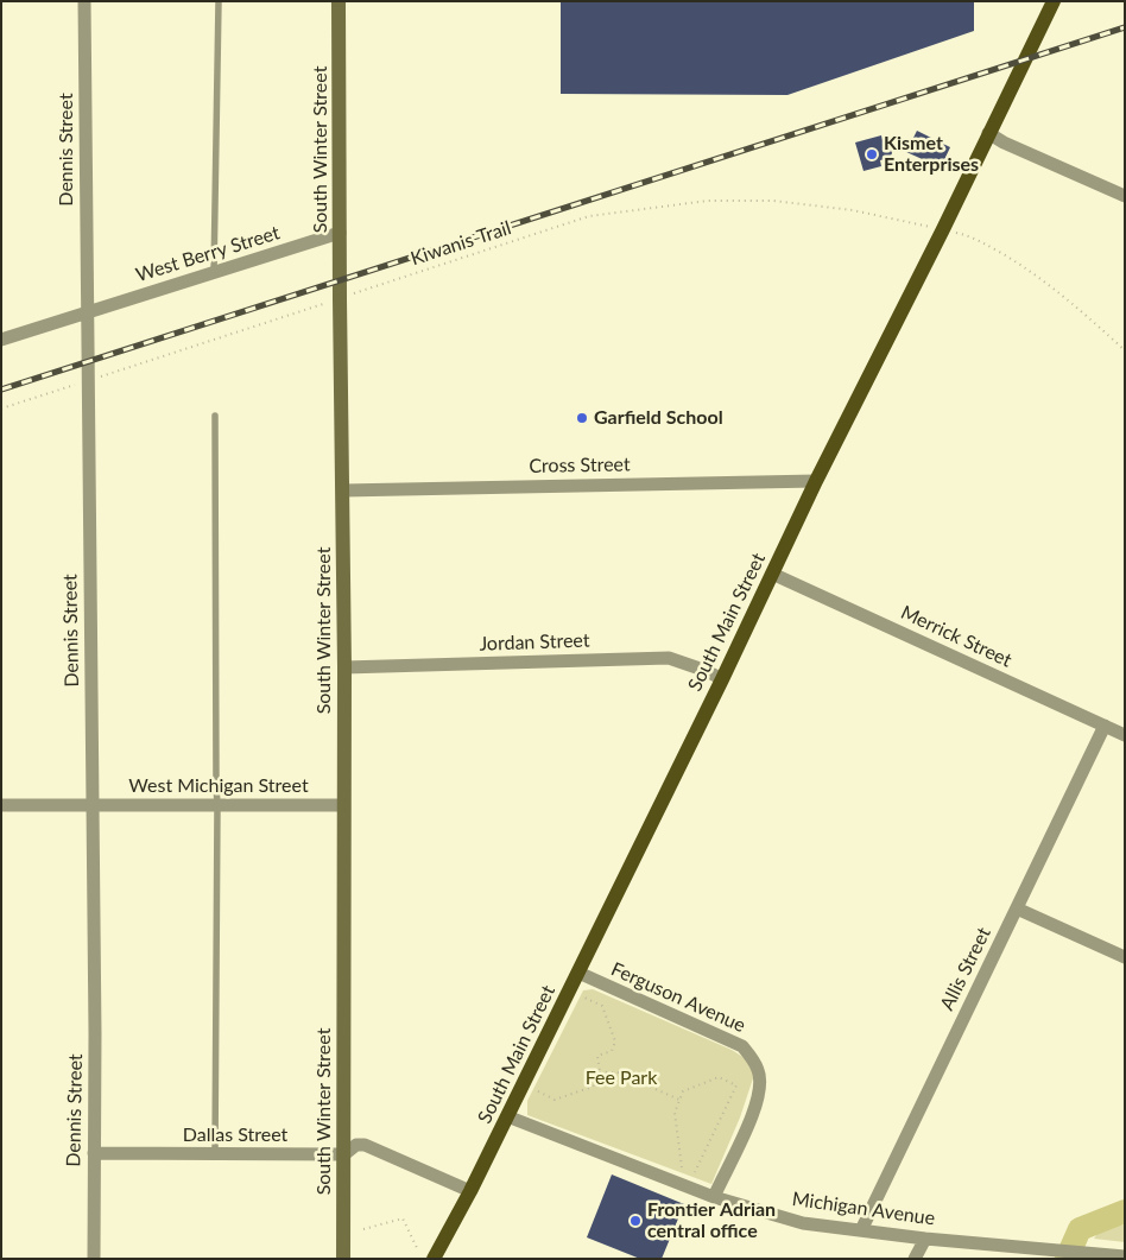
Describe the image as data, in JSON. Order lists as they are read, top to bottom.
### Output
{
  "streets": {
    "main road": ["South Main Street"],
    "street": [
      "Dennis Street",
      "South Winter Street",
      "West Berry Street",
      "Cross Street",
      "Merrick Street",
      "Jordan Street",
      "West Michigan Street",
      "Allis Street",
      "Ferguson Avenue",
      "Dallas Street",
      "Michigan Avenue"
    ],
    "path": ["Kiwanis Trail"]
  },
  "crossings": [
    ["Dennis Street", "Kiwanis Trail"],
    ["Dennis Street", "West Berry Street"],
    ["Dennis Street", "West Michigan Street"],
    ["Dennis Street", "Dallas Street"],
    ["South Winter Street", "Kiwanis Trail"],
    ["South Winter Street", "West Berry Street"],
    ["South Winter Street", "Cross Street"],
    ["South Winter Street", "Jordan Street"],
    ["South Winter Street", "West Michigan Street"],
    ["South Winter Street", "Dallas Street"],
    ["Kiwanis Trail", "South Main Street"],
    ["Cross Street", "South Main Street"],
    ["South Main Street", "Merrick Street"],
    ["South Main Street", "Jordan Street"],
    ["South Main Street", "Ferguson Avenue"],
    ["South Main Street", "Dallas Street"],
    ["South Main Street", "Michigan Avenue"],
    ["Merrick Street", "Allis Street"],
    ["Allis Street", "Michigan Avenue"],
    ["Ferguson Avenue", "Michigan Avenue"]
  ],
  "parks": ["Fee Park"],
  "places": ["Kismet Enterprises", "Garfield School", "Frontier Adrian central office"]
}
